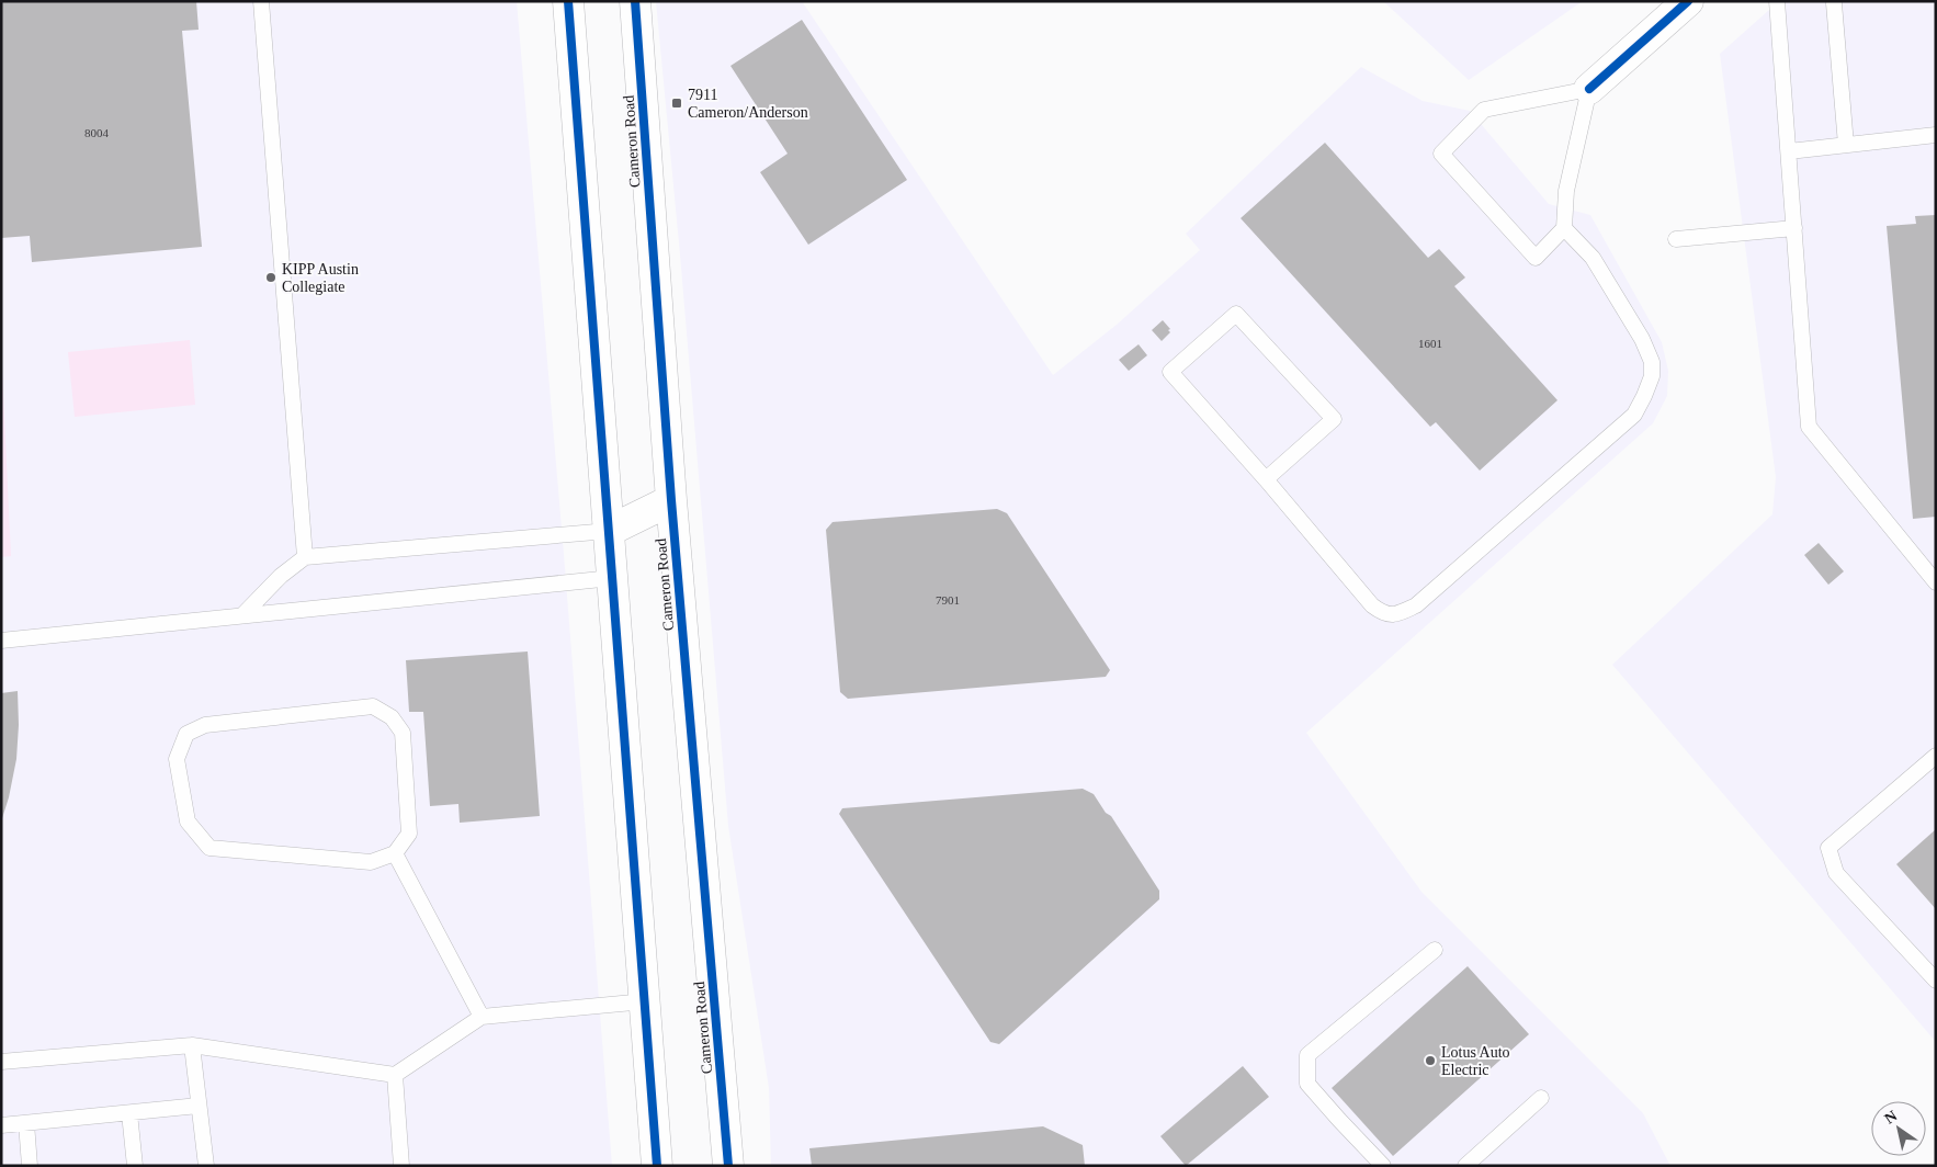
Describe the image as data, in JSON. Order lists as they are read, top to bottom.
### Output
{
  "streets": {
    "main road": ["Cameron Road"]
  },
  "places": {
    "transit": ["7911 Cameron/Anderson"],
    "other": ["KIPP Austin Collegiate", "Lotus Auto Electric"]
  },
  "house_numbers": ["8004", "1601", "7901"],
  "north": "top left"
}
